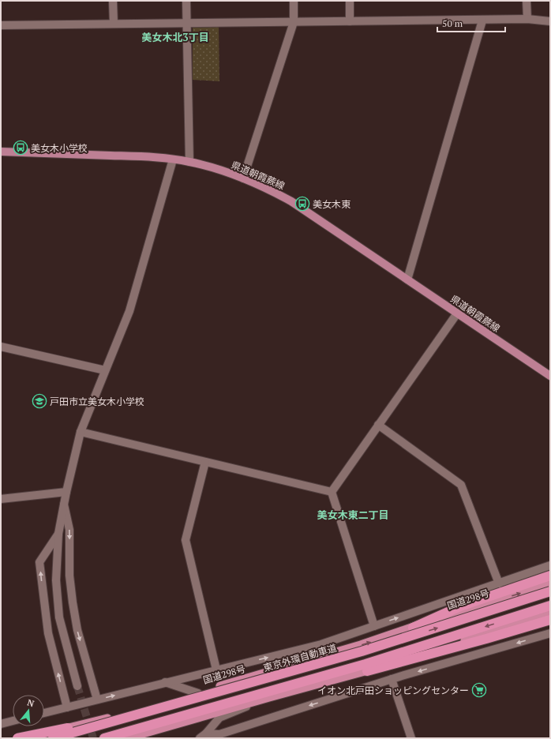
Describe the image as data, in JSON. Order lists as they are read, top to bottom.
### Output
{
  "streets": {
    "highway": ["国道298号", "東京外環自動車道"],
    "main road": ["県道朝霞蕨線"]
  },
  "districts": ["美女木北3丁目", "美女木東二丁目"],
  "places": {
    "bus stop": ["美女木小学校", "美女木東"],
    "school or university": ["戸田市立美女木小学校"],
    "supermarket": ["イオン北戸田ショッピングセンター"]
  },
  "scale_bar": "50 m",
  "north": "top"
}
